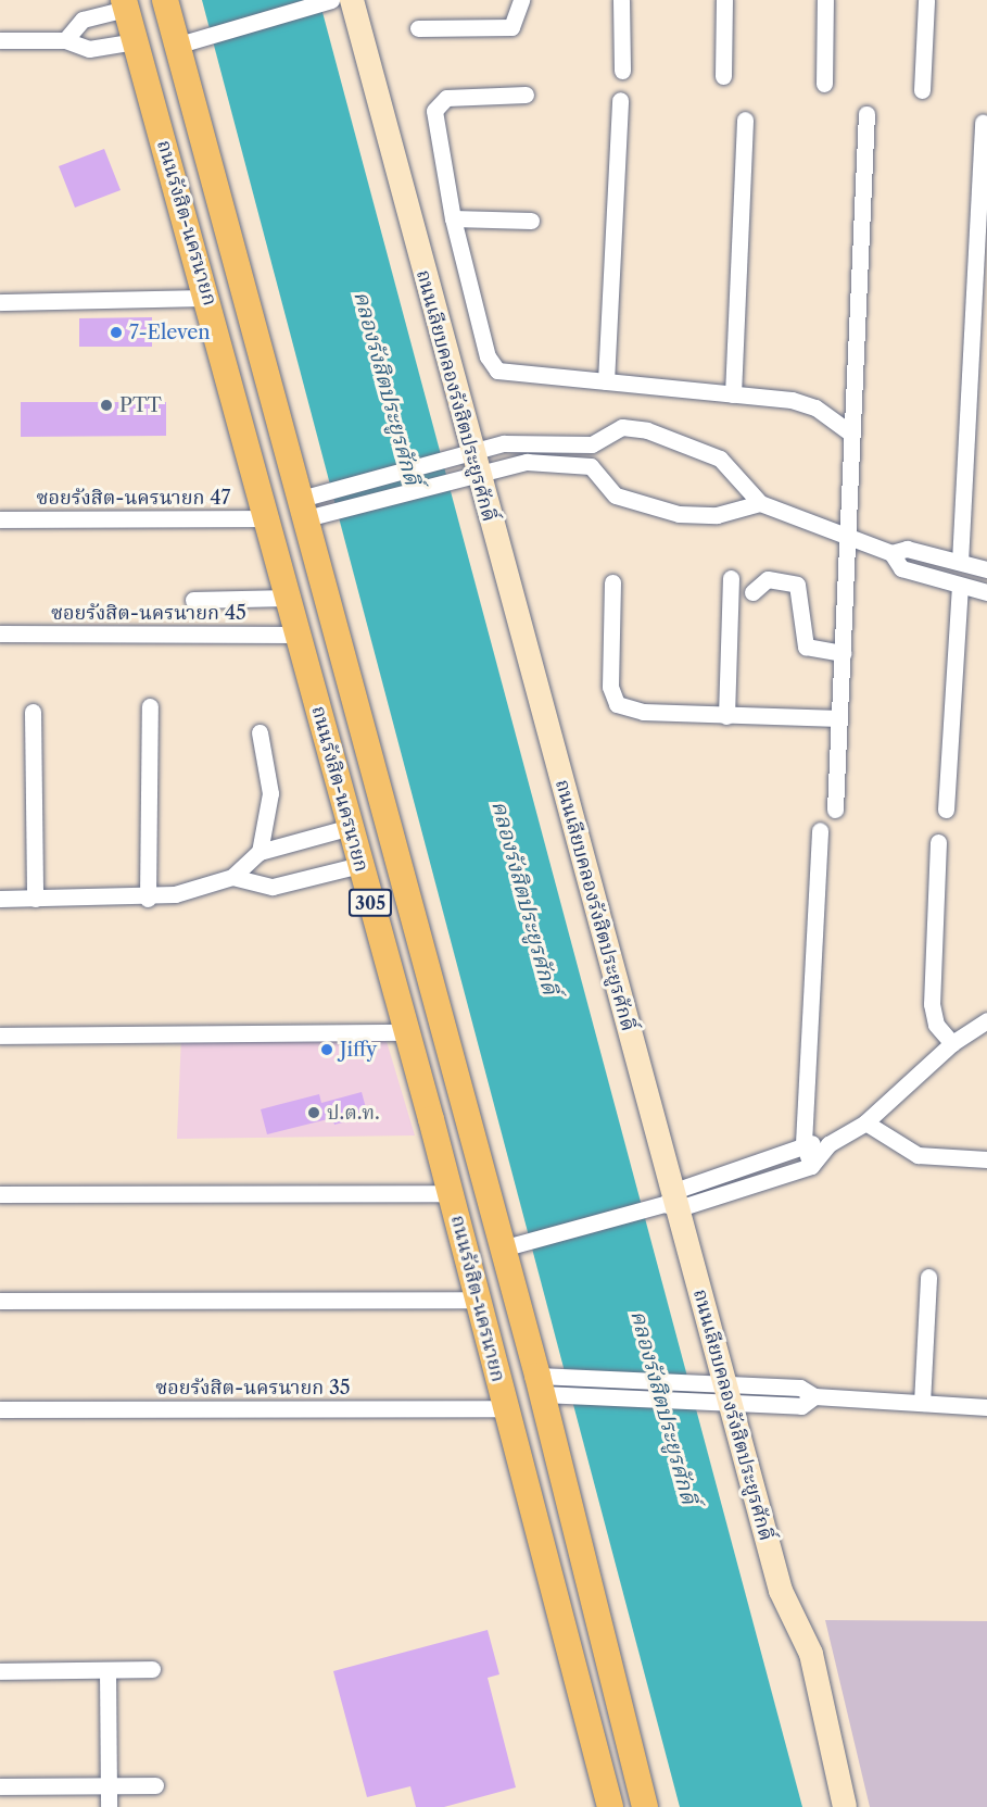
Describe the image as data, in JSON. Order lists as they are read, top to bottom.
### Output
{
  "streets": {
    "main road": ["ถนนรังสิต-นครนายก", "305"],
    "street": [
      "ถนนเลียบคลองรังสิตประยูรศักดิ์",
      "ซอยรังสิต-นครนายก 47",
      "ซอยรังสิต-นครนายก 45",
      "ซอยรังสิต-นครนายก 35"
    ]
  },
  "crossings": [
    ["ถนนรังสิต-นครนายก", "ซอยรังสิต-นครนายก 47"],
    ["ถนนรังสิต-นครนายก", "ซอยรังสิต-นครนายก 45"],
    ["ถนนรังสิต-นครนายก", "ซอยรังสิต-นครนายก 35"]
  ],
  "water": ["คลองรังสิตประยูรศักดิ์"],
  "places": [
    "7-Eleven",
    "PTT",
    "Jiffy",
    "ป.ต.ท."
  ]
}
